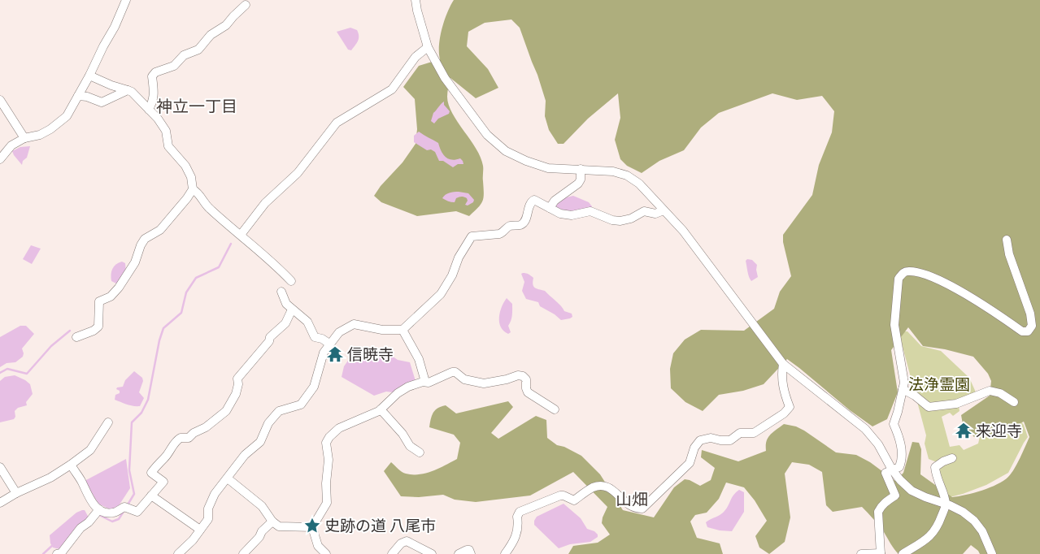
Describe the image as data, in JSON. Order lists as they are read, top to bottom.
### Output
{
  "districts": ["神立一丁目", "山畑"],
  "parks": ["法浄霊園"],
  "places": {
    "temple": ["信暁寺", "来迎寺"],
    "place": ["史跡の道 八尾市"]
  }
}
